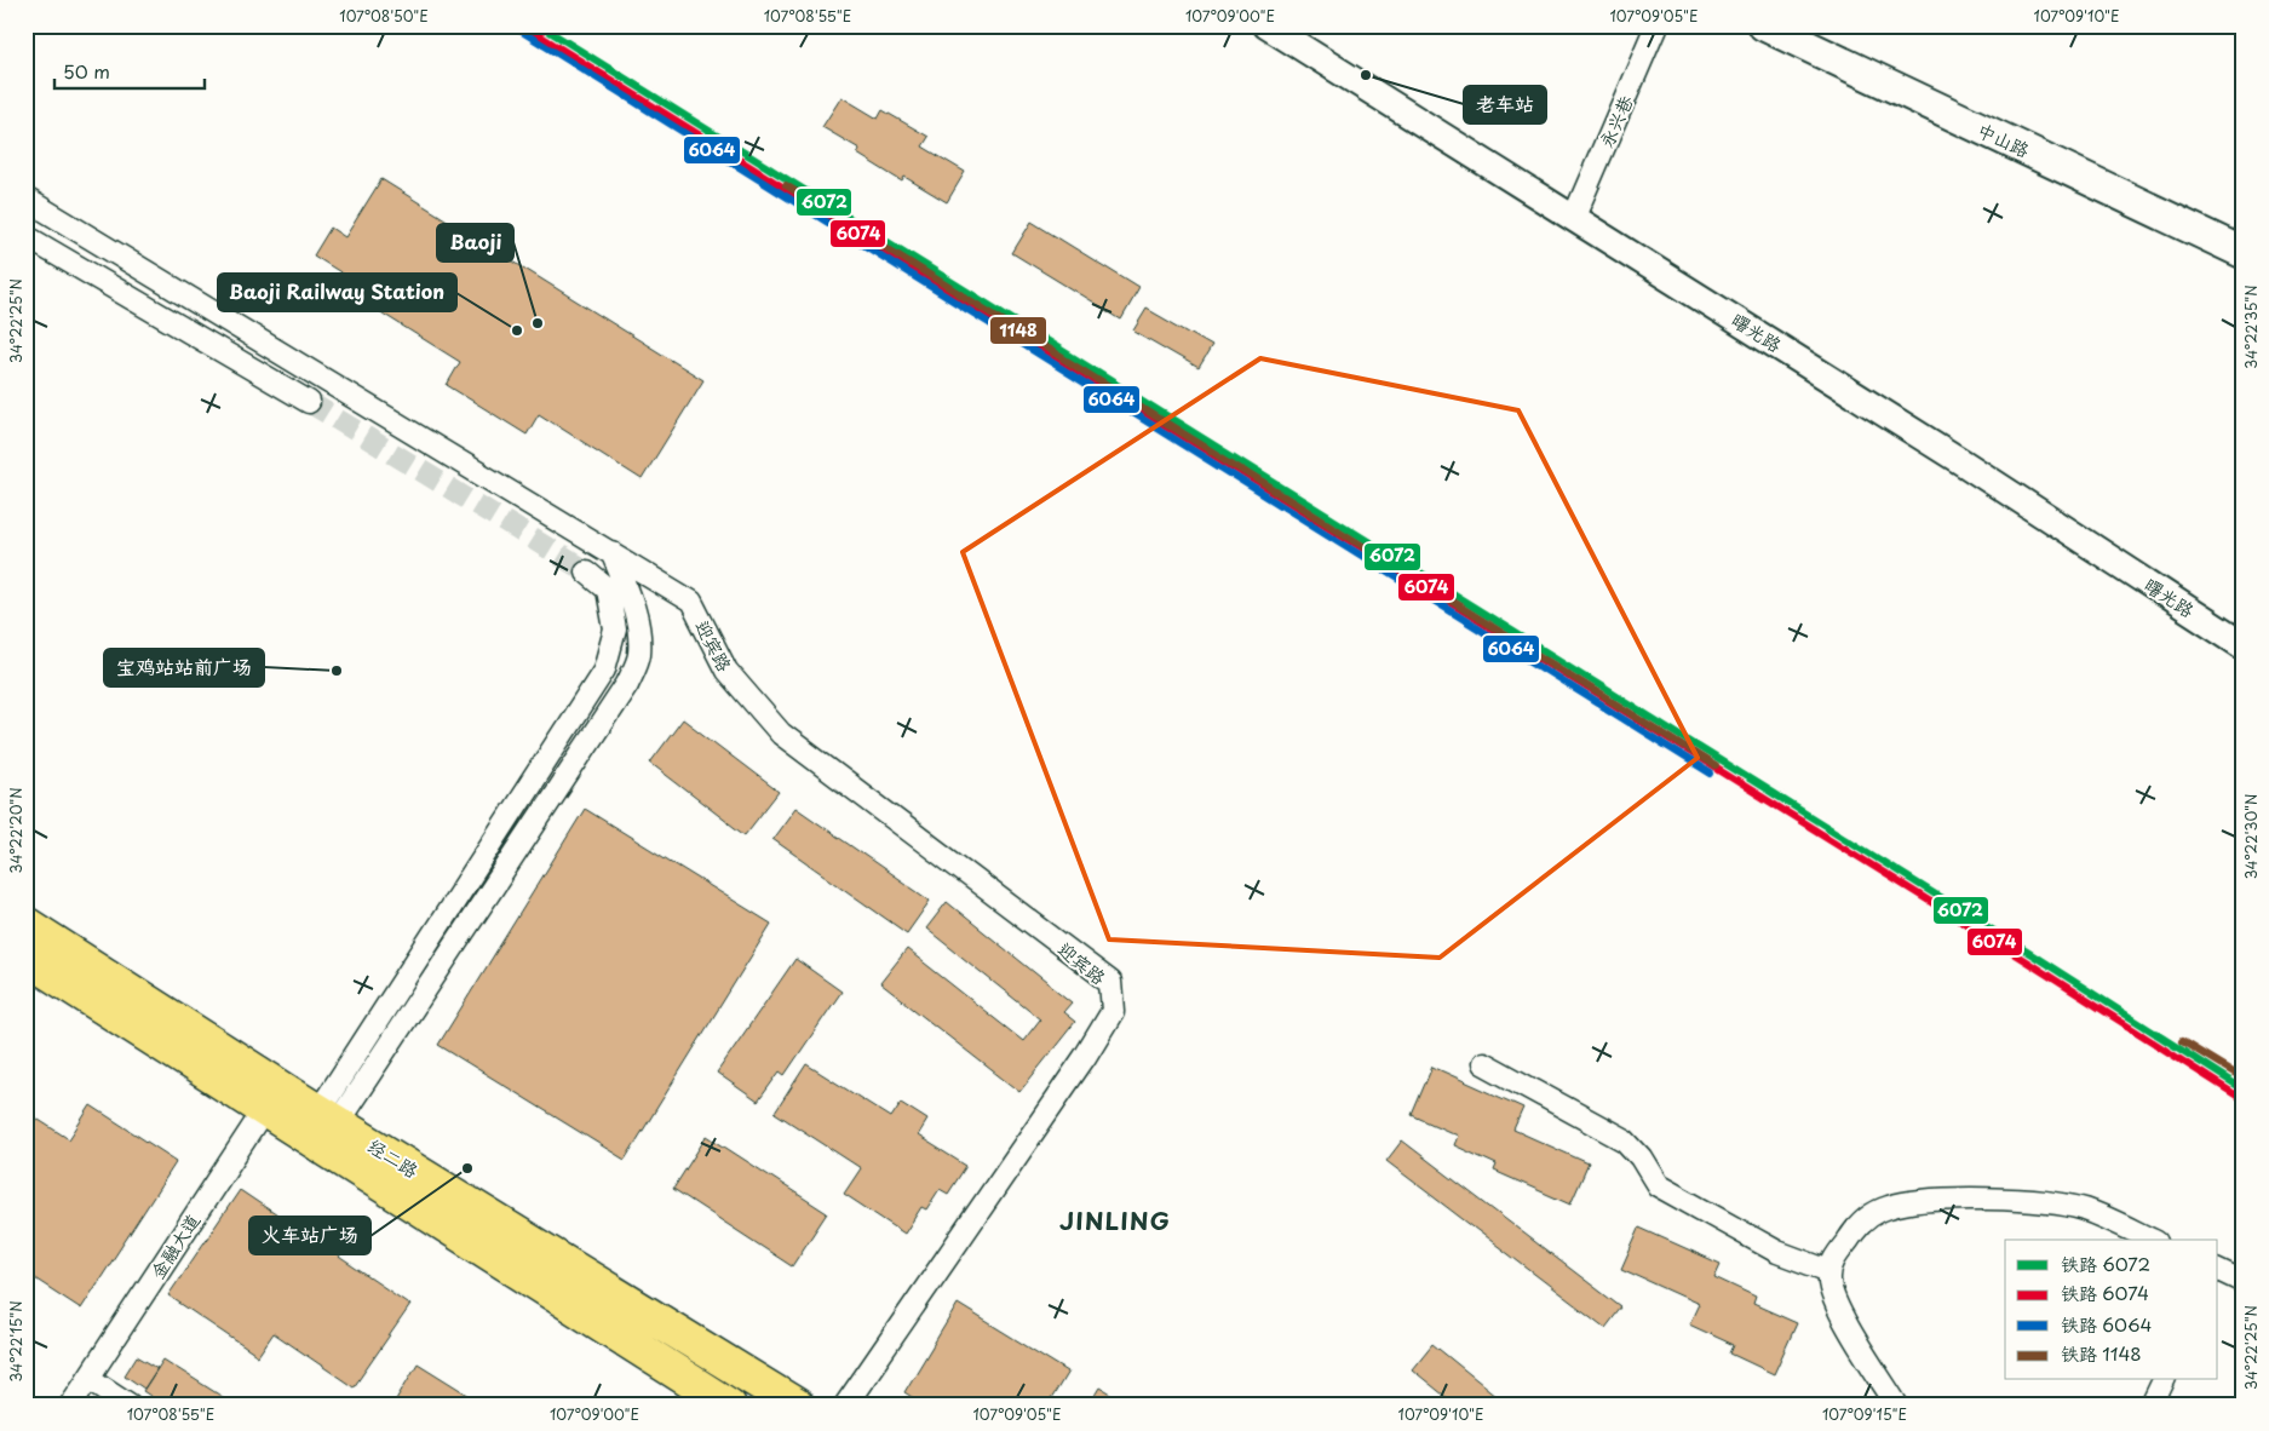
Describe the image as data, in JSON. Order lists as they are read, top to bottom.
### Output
{
  "streets": {
    "main road": ["中山路", "经二路"],
    "street": [
      "永兴巷",
      "曙光路",
      "迎宾路",
      "金融大道"
    ]
  },
  "crossings": [
    ["永兴巷", "曙光路"],
    ["经二路", "金融大道"]
  ],
  "districts": ["JINLING"],
  "places": [
    "老车站",
    "Baoji",
    "Baoji Railway Station",
    "宝鸡站站前广场",
    "火车站广场"
  ],
  "lines": [
    "rail line 6072",
    "rail line 6064",
    "rail line 6074",
    "rail line 1148"
  ],
  "legend": [
    "铁路 6072",
    "铁路 6074",
    "铁路 6064",
    "铁路 1148"
  ],
  "scale_bar": "50 m",
  "coordinates": [
    "107°08'50\"E",
    "107°08'55\"E",
    "107°09'00\"E",
    "107°09'05\"E",
    "107°09'10\"E",
    "34°22'25\"N",
    "34°22'35\"N",
    "34°22'20\"N",
    "34°22'30\"N",
    "34°22'15\"N",
    "107°09'15\"E"
  ]
}
